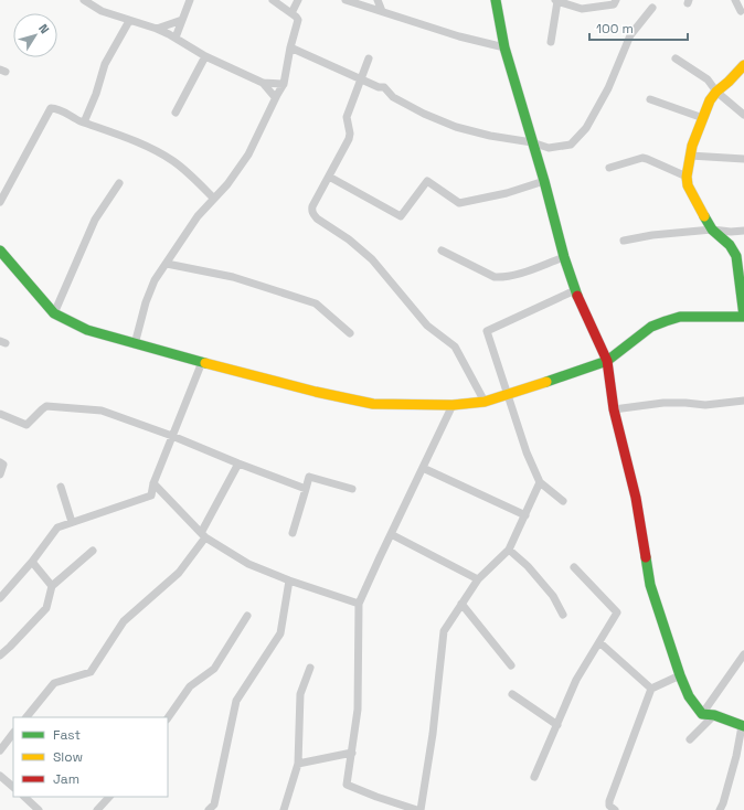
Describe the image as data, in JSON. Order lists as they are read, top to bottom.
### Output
{
  "legend": ["Fast", "Slow", "Jam"],
  "scale_bar": "100 m",
  "north": "top right"
}
